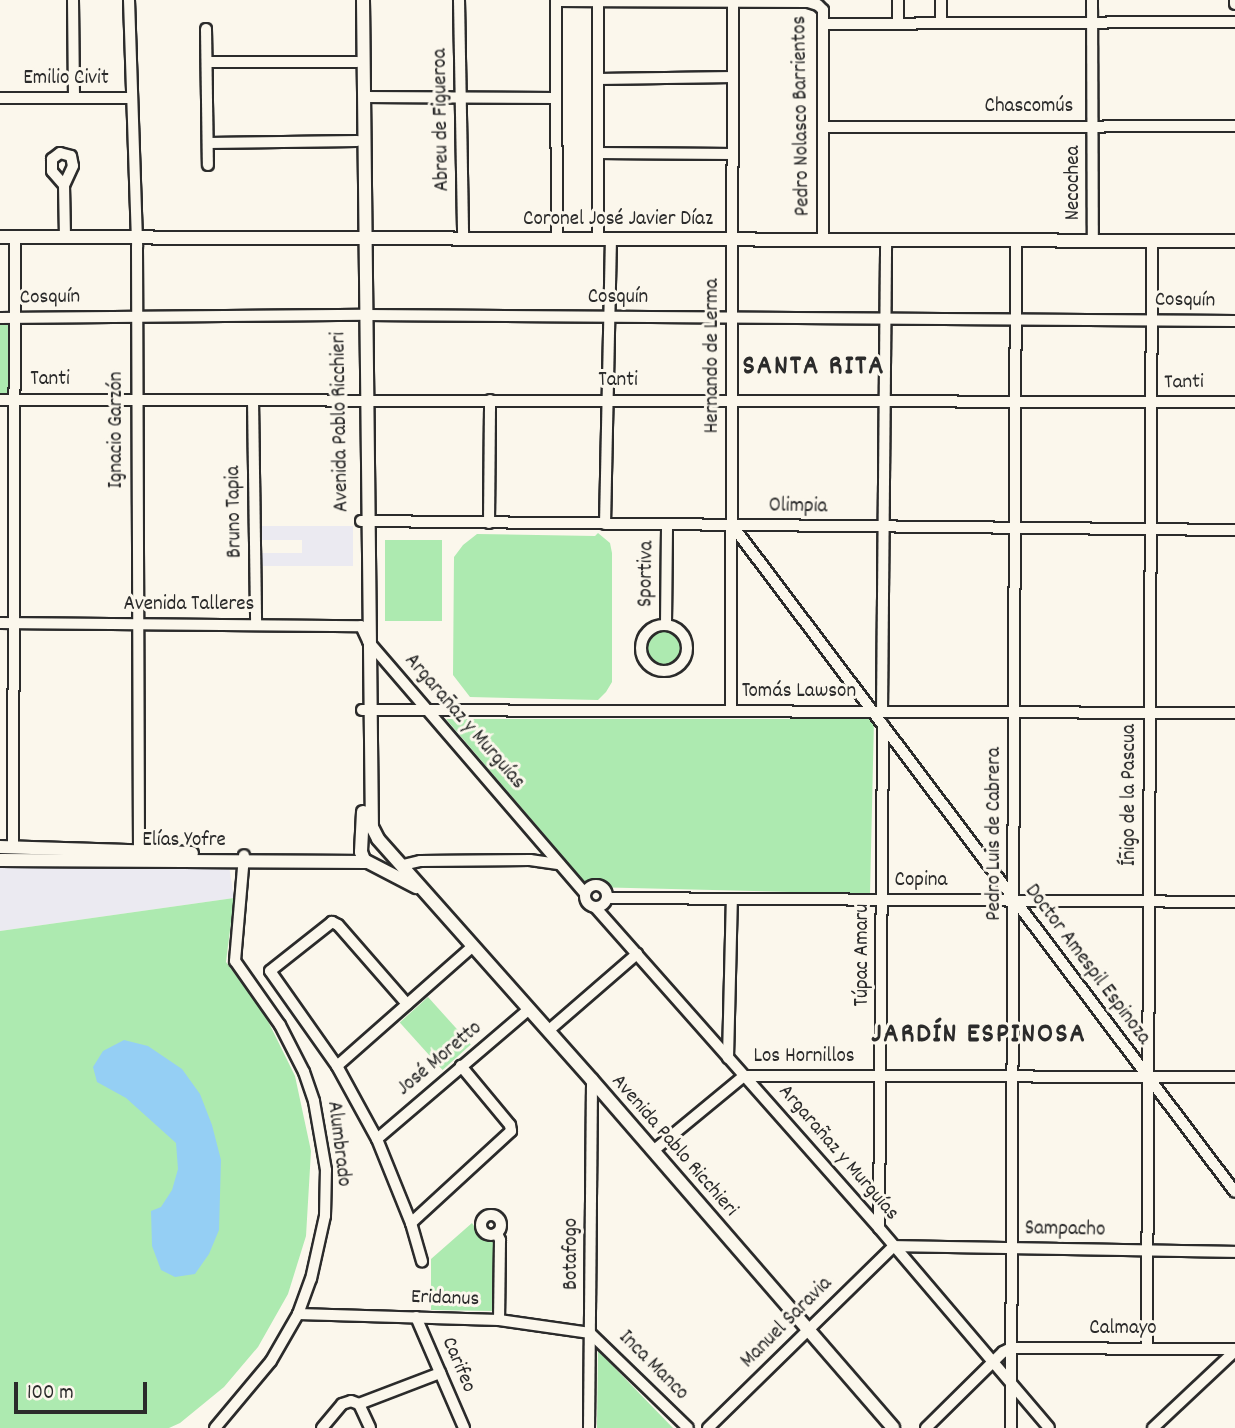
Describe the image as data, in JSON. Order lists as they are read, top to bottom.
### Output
{
  "streets": {
    "main road": ["Coronel José Javier Díaz", "Avenida Pablo Ricchieri", "Elías Yofre"],
    "street": [
      "Emilio Civit",
      "Chascomús",
      "Pedro Nolasco Barrientos",
      "Abreu de Figueroa",
      "Necochea",
      "Cosquín",
      "Hernando de Lerma",
      "Tanti",
      "Ignacio Garzón",
      "Olimpia",
      "Bruno Tapia",
      "Sportiva",
      "Avenida Talleres",
      "Tomás Lawson",
      "Argarañaz y Murguías",
      "Íñigo de la Pascua",
      "Pedro Luis de Cabrera",
      "Copina",
      "Túpac Amaru",
      "Doctor Amespil Espinoza",
      "Los Hornillos",
      "José Moretto",
      "Alumbrado",
      "Sampacho",
      "Botafogo",
      "Eridanus",
      "Manuel Saravia",
      "Calmayo",
      "Carifeo",
      "Inca Manco"
    ]
  },
  "crossings": [
    ["Emilio Civit", "Ignacio Garzón"],
    ["Chascomús", "Pedro Nolasco Barrientos"],
    ["Chascomús", "Necochea"],
    ["Pedro Nolasco Barrientos", "Coronel José Javier Díaz"],
    ["Abreu de Figueroa", "Coronel José Javier Díaz"],
    ["Necochea", "Coronel José Javier Díaz"],
    ["Coronel José Javier Díaz", "Hernando de Lerma"],
    ["Coronel José Javier Díaz", "Avenida Pablo Ricchieri"],
    ["Coronel José Javier Díaz", "Ignacio Garzón"],
    ["Coronel José Javier Díaz", "Íñigo de la Pascua"],
    ["Coronel José Javier Díaz", "Pedro Luis de Cabrera"],
    ["Cosquín", "Hernando de Lerma"],
    ["Cosquín", "Avenida Pablo Ricchieri"],
    ["Cosquín", "Ignacio Garzón"],
    ["Cosquín", "Íñigo de la Pascua"],
    ["Cosquín", "Pedro Luis de Cabrera"],
    ["Hernando de Lerma", "Tanti"],
    ["Hernando de Lerma", "Olimpia"],
    ["Hernando de Lerma", "Tomás Lawson"],
    ["Hernando de Lerma", "Doctor Amespil Espinoza"],
    ["Tanti", "Avenida Pablo Ricchieri"],
    ["Tanti", "Ignacio Garzón"],
    ["Tanti", "Bruno Tapia"],
    ["Tanti", "Íñigo de la Pascua"],
    ["Tanti", "Pedro Luis de Cabrera"],
    ["Avenida Pablo Ricchieri", "Olimpia"],
    ["Avenida Pablo Ricchieri", "Avenida Talleres"],
    ["Avenida Pablo Ricchieri", "Tomás Lawson"],
    ["Avenida Pablo Ricchieri", "Argarañaz y Murguías"],
    ["Avenida Pablo Ricchieri", "Elías Yofre"],
    ["Avenida Pablo Ricchieri", "Los Hornillos"],
    ["Avenida Pablo Ricchieri", "José Moretto"],
    ["Avenida Pablo Ricchieri", "Botafogo"],
    ["Avenida Pablo Ricchieri", "Manuel Saravia"],
    ["Ignacio Garzón", "Avenida Talleres"],
    ["Ignacio Garzón", "Elías Yofre"],
    ["Olimpia", "Sportiva"],
    ["Olimpia", "Íñigo de la Pascua"],
    ["Olimpia", "Pedro Luis de Cabrera"],
    ["Olimpia", "Doctor Amespil Espinoza"],
    ["Bruno Tapia", "Avenida Talleres"],
    ["Tomás Lawson", "Argarañaz y Murguías"],
    ["Tomás Lawson", "Íñigo de la Pascua"],
    ["Tomás Lawson", "Pedro Luis de Cabrera"],
    ["Tomás Lawson", "Doctor Amespil Espinoza"],
    ["Argarañaz y Murguías", "Pedro Luis de Cabrera"],
    ["Argarañaz y Murguías", "Copina"],
    ["Argarañaz y Murguías", "Túpac Amaru"],
    ["Argarañaz y Murguías", "Los Hornillos"],
    ["Argarañaz y Murguías", "Sampacho"],
    ["Argarañaz y Murguías", "Manuel Saravia"],
    ["Íñigo de la Pascua", "Copina"],
    ["Íñigo de la Pascua", "Doctor Amespil Espinoza"],
    ["Íñigo de la Pascua", "Los Hornillos"],
    ["Íñigo de la Pascua", "Sampacho"],
    ["Íñigo de la Pascua", "Calmayo"],
    ["Pedro Luis de Cabrera", "Copina"],
    ["Pedro Luis de Cabrera", "Doctor Amespil Espinoza"],
    ["Pedro Luis de Cabrera", "Los Hornillos"],
    ["Pedro Luis de Cabrera", "Sampacho"],
    ["Pedro Luis de Cabrera", "Calmayo"],
    ["Elías Yofre", "Alumbrado"],
    ["Copina", "Túpac Amaru"],
    ["Copina", "Doctor Amespil Espinoza"],
    ["Túpac Amaru", "Doctor Amespil Espinoza"],
    ["Túpac Amaru", "Los Hornillos"],
    ["Doctor Amespil Espinoza", "Los Hornillos"],
    ["Alumbrado", "Eridanus"],
    ["Sampacho", "Manuel Saravia"],
    ["Botafogo", "Eridanus"],
    ["Botafogo", "Inca Manco"],
    ["Eridanus", "Carifeo"],
    ["Eridanus", "Inca Manco"]
  ],
  "districts": ["SANTA RITA", "JARDÍN ESPINOSA"],
  "scale_bar": "100 m"
}
